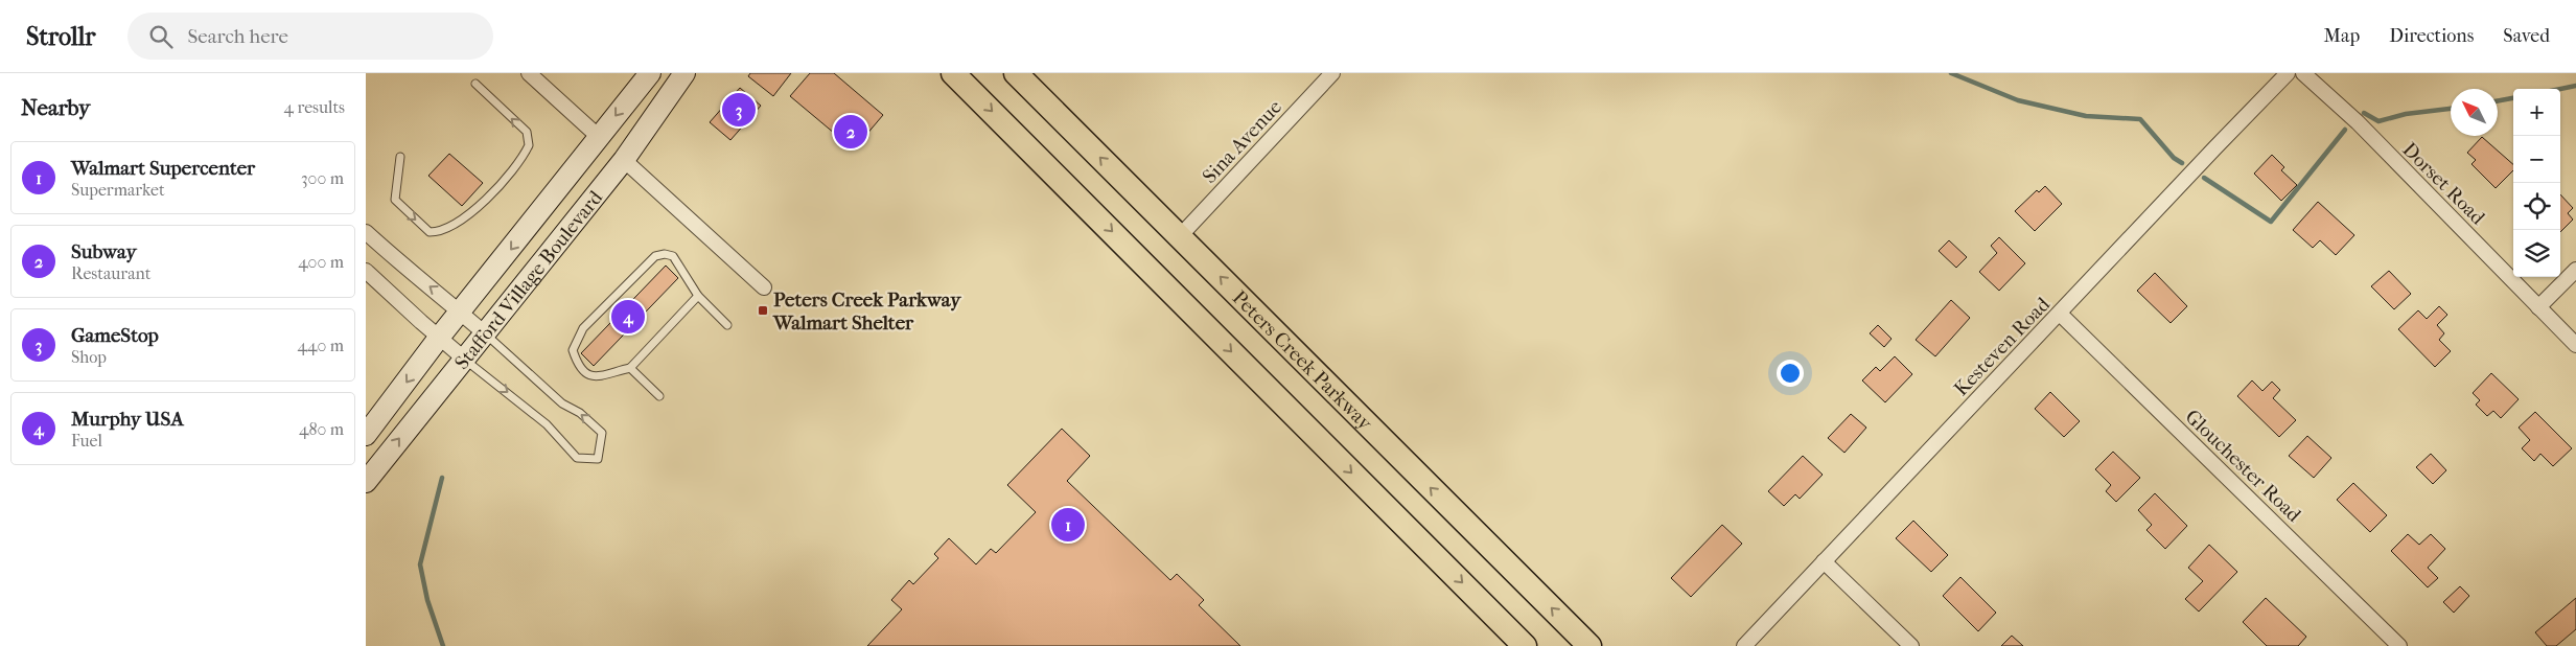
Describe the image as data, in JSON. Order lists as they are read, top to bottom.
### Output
{
  "streets": {
    "main road": ["Stafford Village Boulevard", "Peters Creek Parkway"],
    "street": [
      "Sina Avenue",
      "Dorset Road",
      "Kesteven Road",
      "Glouchester Road"
    ]
  },
  "crossings": [
    ["Sina Avenue", "Peters Creek Parkway"],
    ["Kesteven Road", "Glouchester Road"]
  ],
  "places": {
    "transit": ["Peters Creek Parkway Walmart Shelter"]
  },
  "north": "top left",
  "page": {
    "header": "Strollr",
    "search": "Search here",
    "nav": ["Map", "Directions", "Saved"],
    "heading": ["Nearby", "4 results"],
    "map_buttons": ["+", "−"],
    "pins": [
      "3",
      "2",
      "4",
      "1"
    ],
    "list": [
      {
        "mark": "1",
        "name": "Walmart Supercenter",
        "note": "Supermarket",
        "value": "300 m"
      },
      {
        "mark": "2",
        "name": "Subway",
        "note": "Restaurant",
        "value": "400 m"
      },
      {
        "mark": "3",
        "name": "GameStop",
        "note": "Shop",
        "value": "440 m"
      },
      {
        "mark": "4",
        "name": "Murphy USA",
        "note": "Fuel",
        "value": "480 m"
      }
    ]
  }
}
